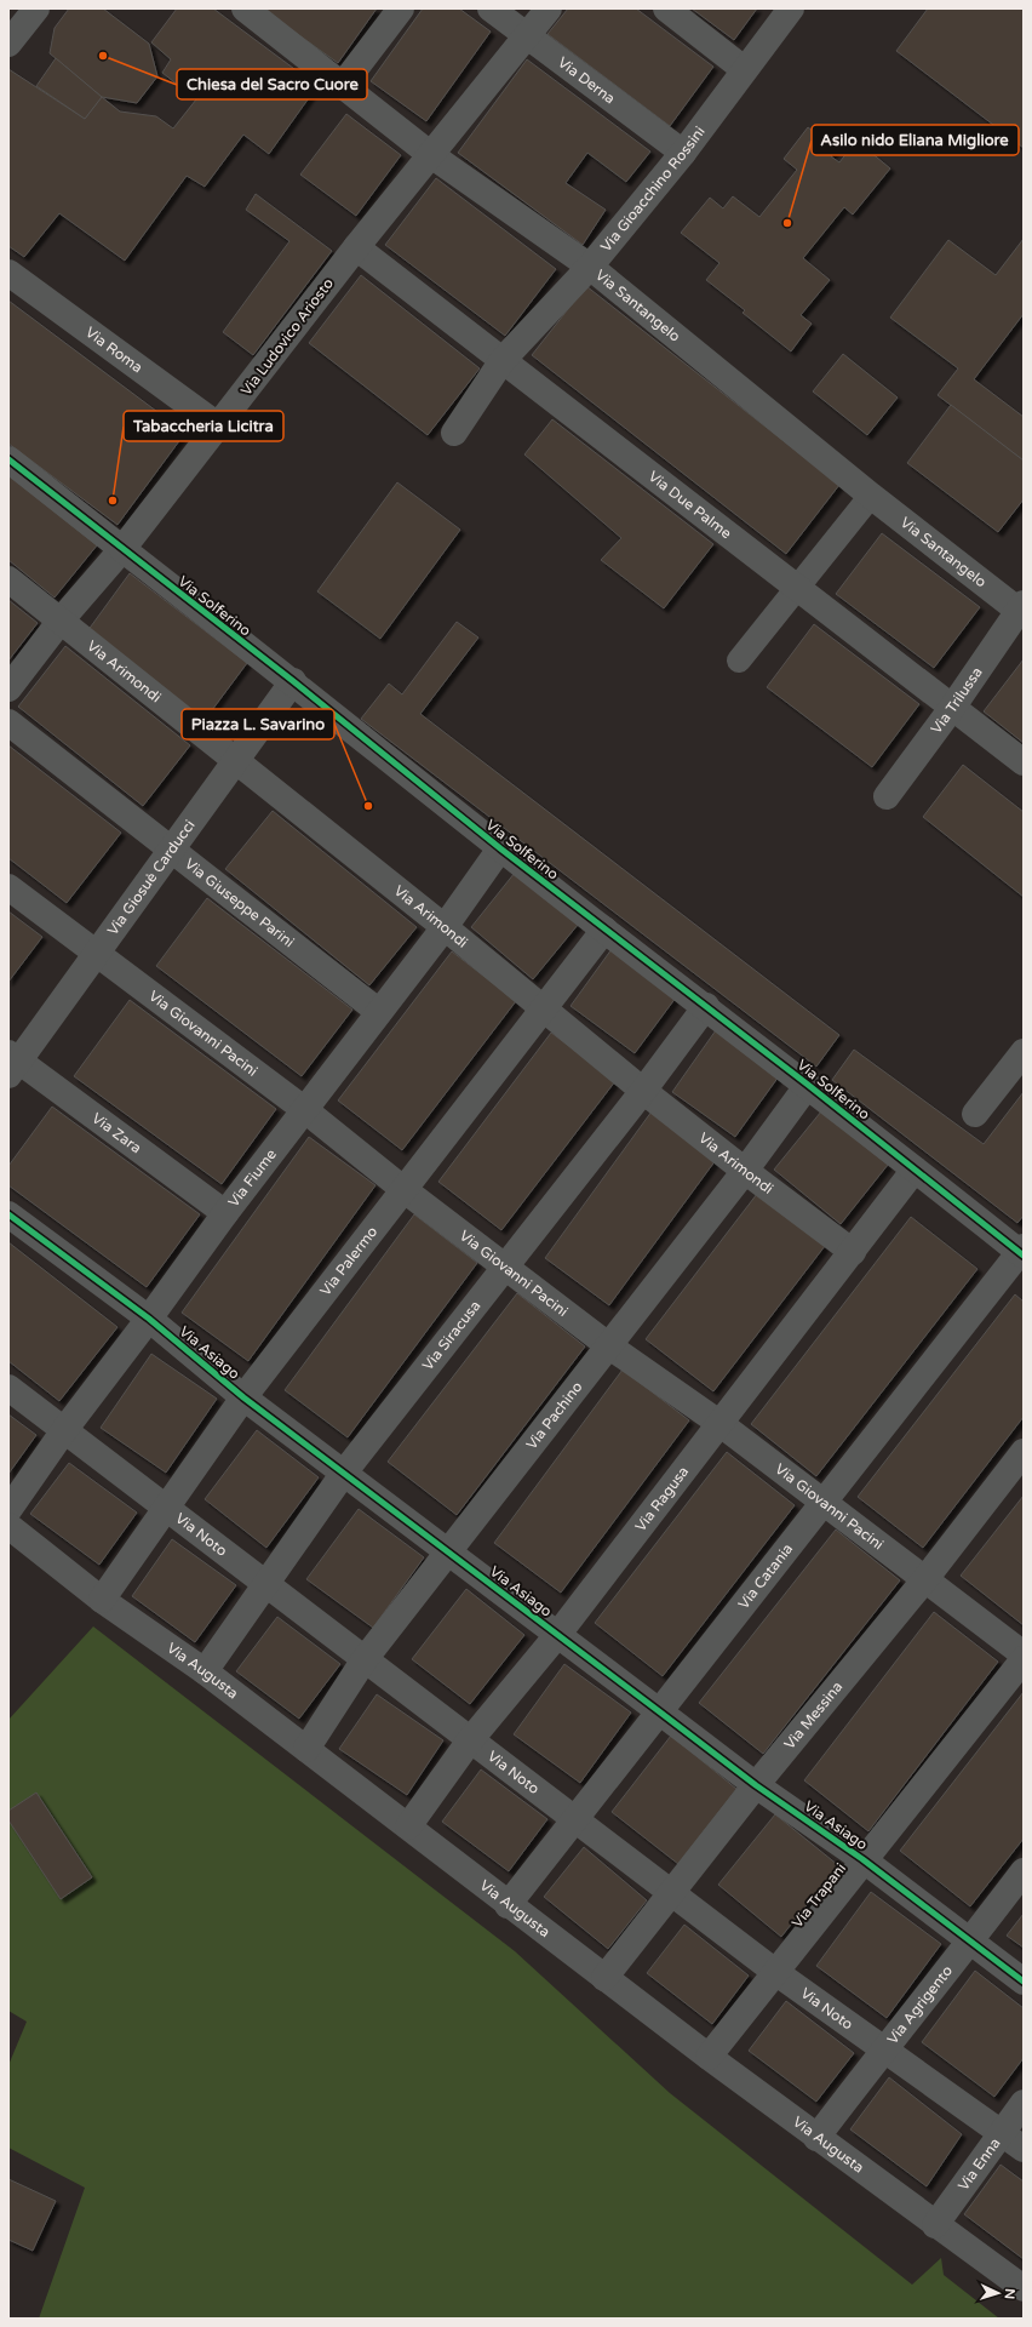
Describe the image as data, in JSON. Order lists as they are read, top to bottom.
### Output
{
  "streets": {
    "street": [
      "Via Derna",
      "Via Gioacchino Rossini",
      "Via Santangelo",
      "Via Ludovico Ariosto",
      "Via Roma",
      "Via Due Palme",
      "Via Solferino",
      "Via Arimondi",
      "Via Trilussa",
      "Via Giosuè Carducci",
      "Via Giuseppe Parini",
      "Via Giovanni Pacini",
      "Via Zara",
      "Via Fiume",
      "Via Palermo",
      "Via Siracusa",
      "Via Asiago",
      "Via Pachino",
      "Via Ragusa",
      "Via Noto",
      "Via Catania",
      "Via Augusta",
      "Via Messina",
      "Via Trapani",
      "Via Agrigento",
      "Via Enna"
    ]
  },
  "crossings": [
    ["Via Derna", "Via Gioacchino Rossini"],
    ["Via Derna", "Via Ludovico Ariosto"],
    ["Via Gioacchino Rossini", "Via Santangelo"],
    ["Via Gioacchino Rossini", "Via Due Palme"],
    ["Via Santangelo", "Via Ludovico Ariosto"],
    ["Via Santangelo", "Via Trilussa"],
    ["Via Ludovico Ariosto", "Via Roma"],
    ["Via Ludovico Ariosto", "Via Due Palme"],
    ["Via Ludovico Ariosto", "Via Solferino"],
    ["Via Ludovico Ariosto", "Via Arimondi"],
    ["Via Due Palme", "Via Trilussa"],
    ["Via Solferino", "Via Giosuè Carducci"],
    ["Via Solferino", "Via Fiume"],
    ["Via Solferino", "Via Palermo"],
    ["Via Solferino", "Via Siracusa"],
    ["Via Solferino", "Via Pachino"],
    ["Via Solferino", "Via Ragusa"],
    ["Via Solferino", "Via Catania"],
    ["Via Arimondi", "Via Giosuè Carducci"],
    ["Via Arimondi", "Via Fiume"],
    ["Via Arimondi", "Via Palermo"],
    ["Via Arimondi", "Via Siracusa"],
    ["Via Arimondi", "Via Pachino"],
    ["Via Arimondi", "Via Ragusa"],
    ["Via Giosuè Carducci", "Via Giuseppe Parini"],
    ["Via Giosuè Carducci", "Via Giovanni Pacini"],
    ["Via Giosuè Carducci", "Via Zara"],
    ["Via Giuseppe Parini", "Via Fiume"],
    ["Via Giovanni Pacini", "Via Fiume"],
    ["Via Giovanni Pacini", "Via Palermo"],
    ["Via Giovanni Pacini", "Via Siracusa"],
    ["Via Giovanni Pacini", "Via Pachino"],
    ["Via Giovanni Pacini", "Via Ragusa"],
    ["Via Giovanni Pacini", "Via Catania"],
    ["Via Giovanni Pacini", "Via Messina"],
    ["Via Zara", "Via Fiume"],
    ["Via Fiume", "Via Asiago"],
    ["Via Fiume", "Via Noto"],
    ["Via Palermo", "Via Asiago"],
    ["Via Palermo", "Via Noto"],
    ["Via Palermo", "Via Augusta"],
    ["Via Siracusa", "Via Asiago"],
    ["Via Siracusa", "Via Noto"],
    ["Via Siracusa", "Via Augusta"],
    ["Via Asiago", "Via Pachino"],
    ["Via Asiago", "Via Ragusa"],
    ["Via Asiago", "Via Catania"],
    ["Via Asiago", "Via Messina"],
    ["Via Asiago", "Via Trapani"],
    ["Via Asiago", "Via Agrigento"],
    ["Via Pachino", "Via Noto"],
    ["Via Pachino", "Via Augusta"],
    ["Via Ragusa", "Via Noto"],
    ["Via Ragusa", "Via Augusta"],
    ["Via Noto", "Via Catania"],
    ["Via Noto", "Via Messina"],
    ["Via Noto", "Via Trapani"],
    ["Via Noto", "Via Agrigento"],
    ["Via Noto", "Via Enna"],
    ["Via Catania", "Via Augusta"],
    ["Via Augusta", "Via Messina"],
    ["Via Augusta", "Via Trapani"],
    ["Via Augusta", "Via Agrigento"],
    ["Via Augusta", "Via Enna"]
  ],
  "places": [
    "Chiesa del Sacro Cuore",
    "Asilo nido Eliana Migliore",
    "Tabaccheria Licitra",
    "Piazza L. Savarino"
  ],
  "north": "right"
}
